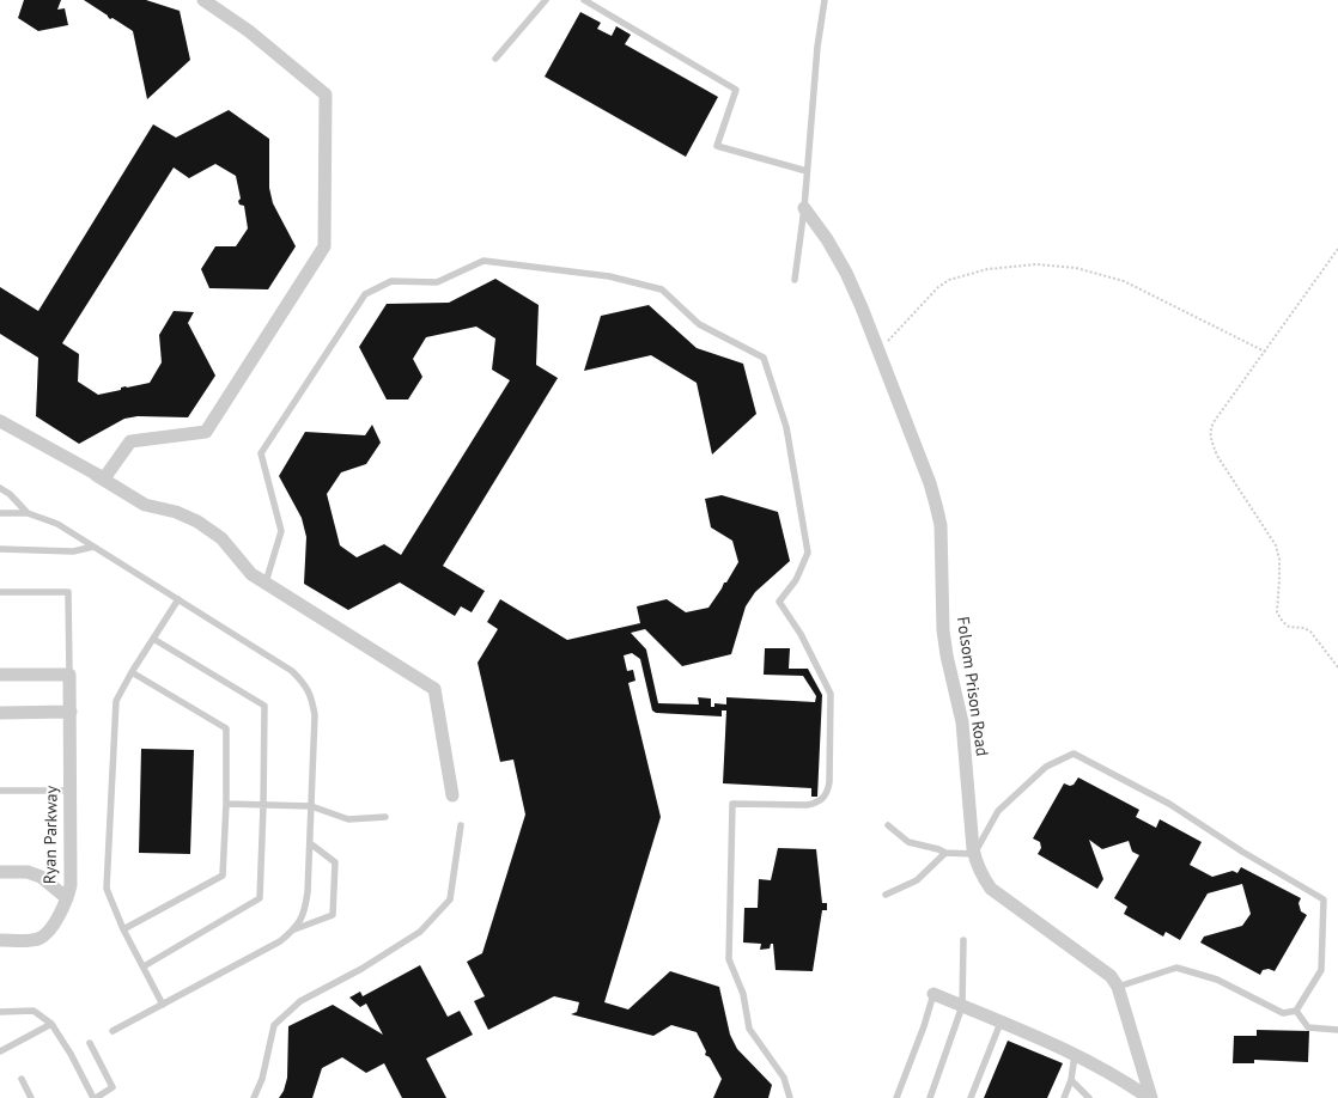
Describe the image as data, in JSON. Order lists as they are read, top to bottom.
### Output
{
  "streets": {
    "street": ["Folsom Prison Road", "Ryan Parkway"]
  }
}
